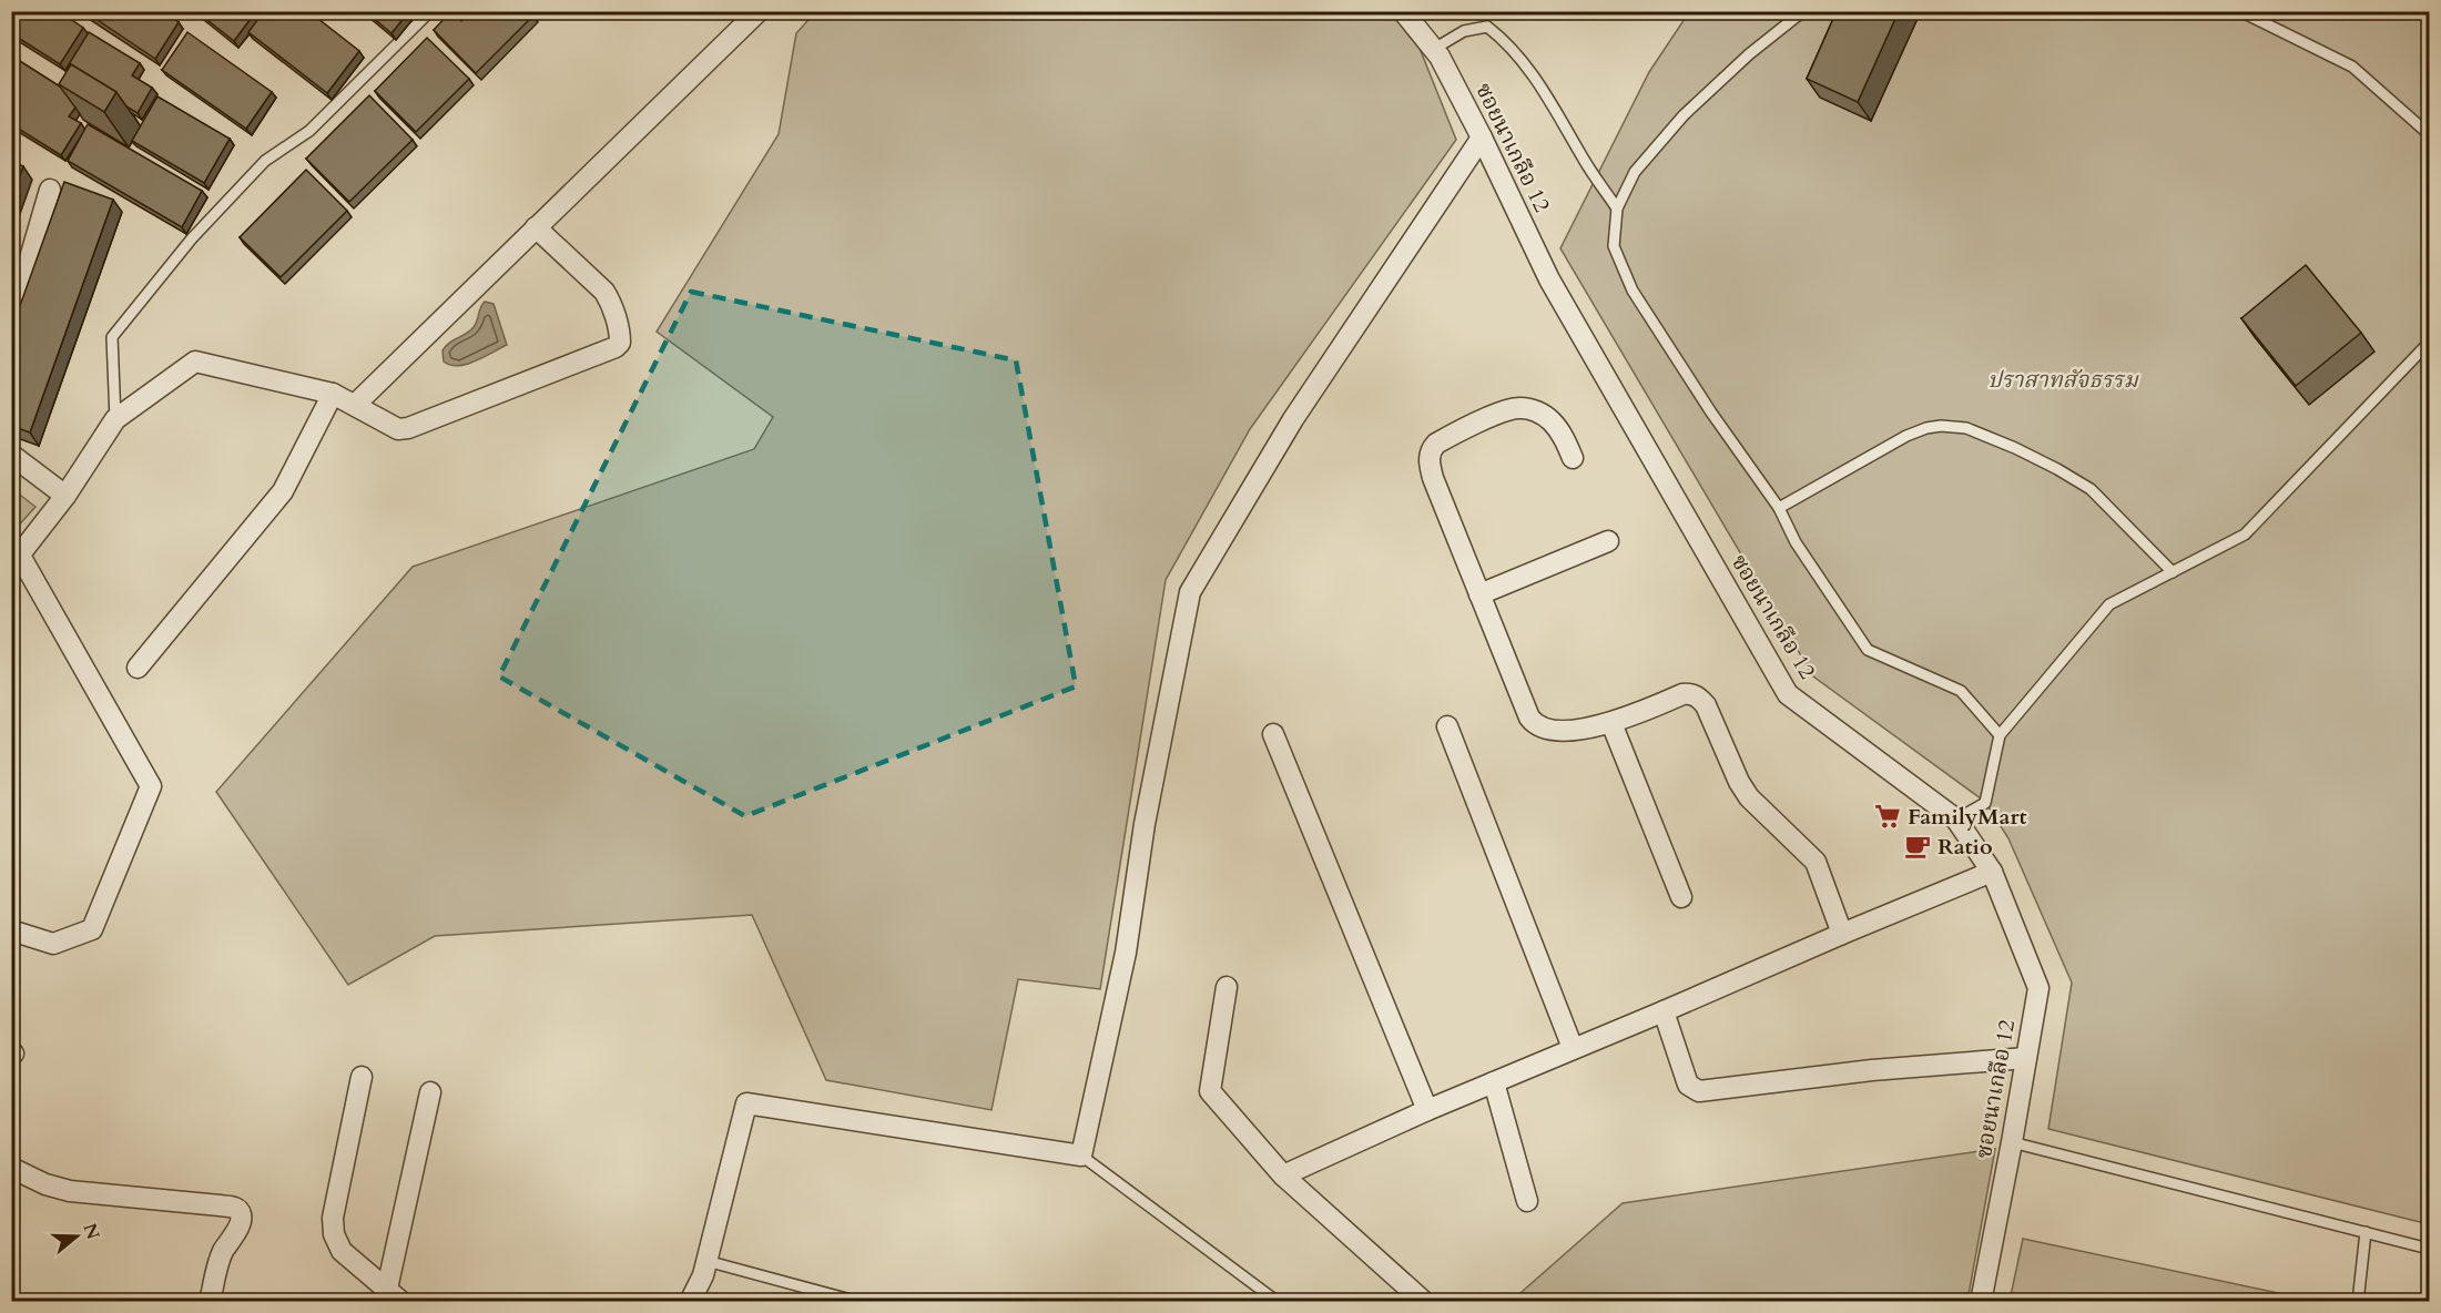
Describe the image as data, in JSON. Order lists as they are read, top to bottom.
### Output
{
  "streets": {
    "street": ["ซอยนาเกลือ 12"]
  },
  "parks": ["ปราสาทสัจธรรม"],
  "places": {
    "supermarket": ["FamilyMart"],
    "cafe": ["Ratio"]
  },
  "north": "right"
}
